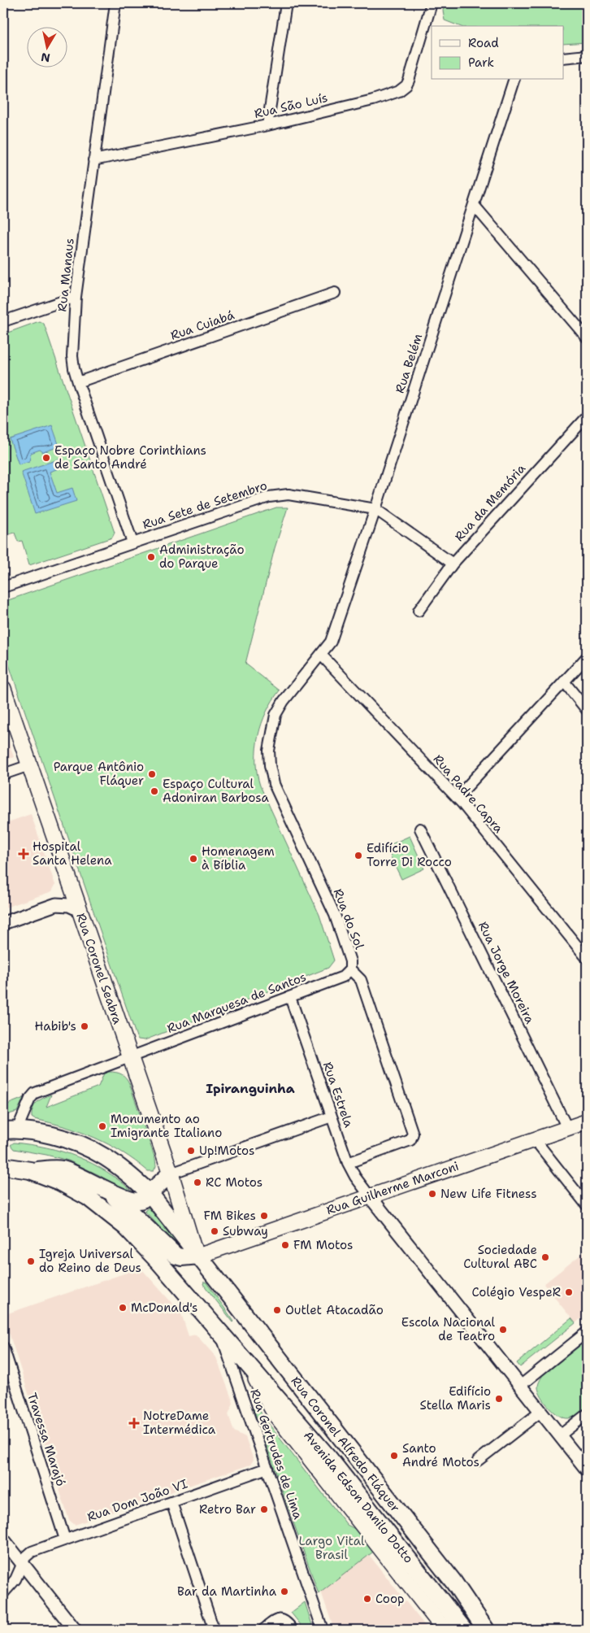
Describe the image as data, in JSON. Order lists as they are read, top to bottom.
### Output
{
  "streets": {
    "highway": ["Rua Coronel Alfredo Fláquer", "Avenida Edson Danilo Dotto"],
    "main road": ["Rua Coronel Seabra", "Rua Guilherme Marconi"],
    "street": [
      "Rua São Luís",
      "Rua Manaus",
      "Rua Cuiabá",
      "Rua Belém",
      "Rua da Memória",
      "Rua Sete de Setembro",
      "Rua Padre Capra",
      "Rua do Sol",
      "Rua Jorge Moreira",
      "Rua Marquesa de Santos",
      "Rua Estrela",
      "Travessa Marajó",
      "Rua Gertrudes de Lima",
      "Rua Dom João VI"
    ]
  },
  "crossings": [
    ["Rua São Luís", "Rua Manaus"],
    ["Rua Manaus", "Rua Cuiabá"],
    ["Rua Manaus", "Rua Sete de Setembro"],
    ["Rua Belém", "Rua Sete de Setembro"],
    ["Rua Belém", "Rua Padre Capra"],
    ["Rua Belém", "Rua do Sol"],
    ["Rua da Memória", "Rua Sete de Setembro"],
    ["Rua Padre Capra", "Rua do Sol"],
    ["Rua do Sol", "Rua Marquesa de Santos"],
    ["Rua do Sol", "Rua Estrela"],
    ["Rua Coronel Seabra", "Rua Marquesa de Santos"],
    ["Rua Coronel Seabra", "Rua Guilherme Marconi"],
    ["Rua Coronel Seabra", "Rua Coronel Alfredo Fláquer"],
    ["Rua Jorge Moreira", "Rua Guilherme Marconi"],
    ["Rua Marquesa de Santos", "Rua Estrela"],
    ["Rua Marquesa de Santos", "Rua Coronel Alfredo Fláquer"],
    ["Rua Estrela", "Rua Guilherme Marconi"],
    ["Rua Guilherme Marconi", "Rua Coronel Alfredo Fláquer"],
    ["Travessa Marajó", "Rua Dom João VI"],
    ["Rua Gertrudes de Lima", "Rua Dom João VI"]
  ],
  "districts": ["Ipiranguinha"],
  "parks": ["Largo Vital Brasil"],
  "places": {
    "other": [
      "Espaço Nobre Corinthians de Santo André",
      "Administração do Parque",
      "Parque Antônio Fláquer",
      "Espaço Cultural Adoniran Barbosa",
      "Edifício Torre Di Rocco",
      "Homenagem à Bíblia",
      "Habib's",
      "Monumento ao Imigrante Italiano",
      "Up!Motos",
      "RC Motos",
      "New Life Fitness",
      "FM Bikes",
      "Subway",
      "FM Motos",
      "Sociedade Cultural ABC",
      "Igreja Universal do Reino de Deus",
      "Colégio VespeR",
      "McDonald's",
      "Outlet Atacadão",
      "Escola Nacional de Teatro",
      "Edifício Stella Maris",
      "Santo André Motos",
      "Retro Bar",
      "Bar da Martinha",
      "Coop"
    ],
    "health": ["Hospital Santa Helena", "NotreDame Intermédica"]
  },
  "legend": ["Road", "Park"],
  "north": "bottom"
}
